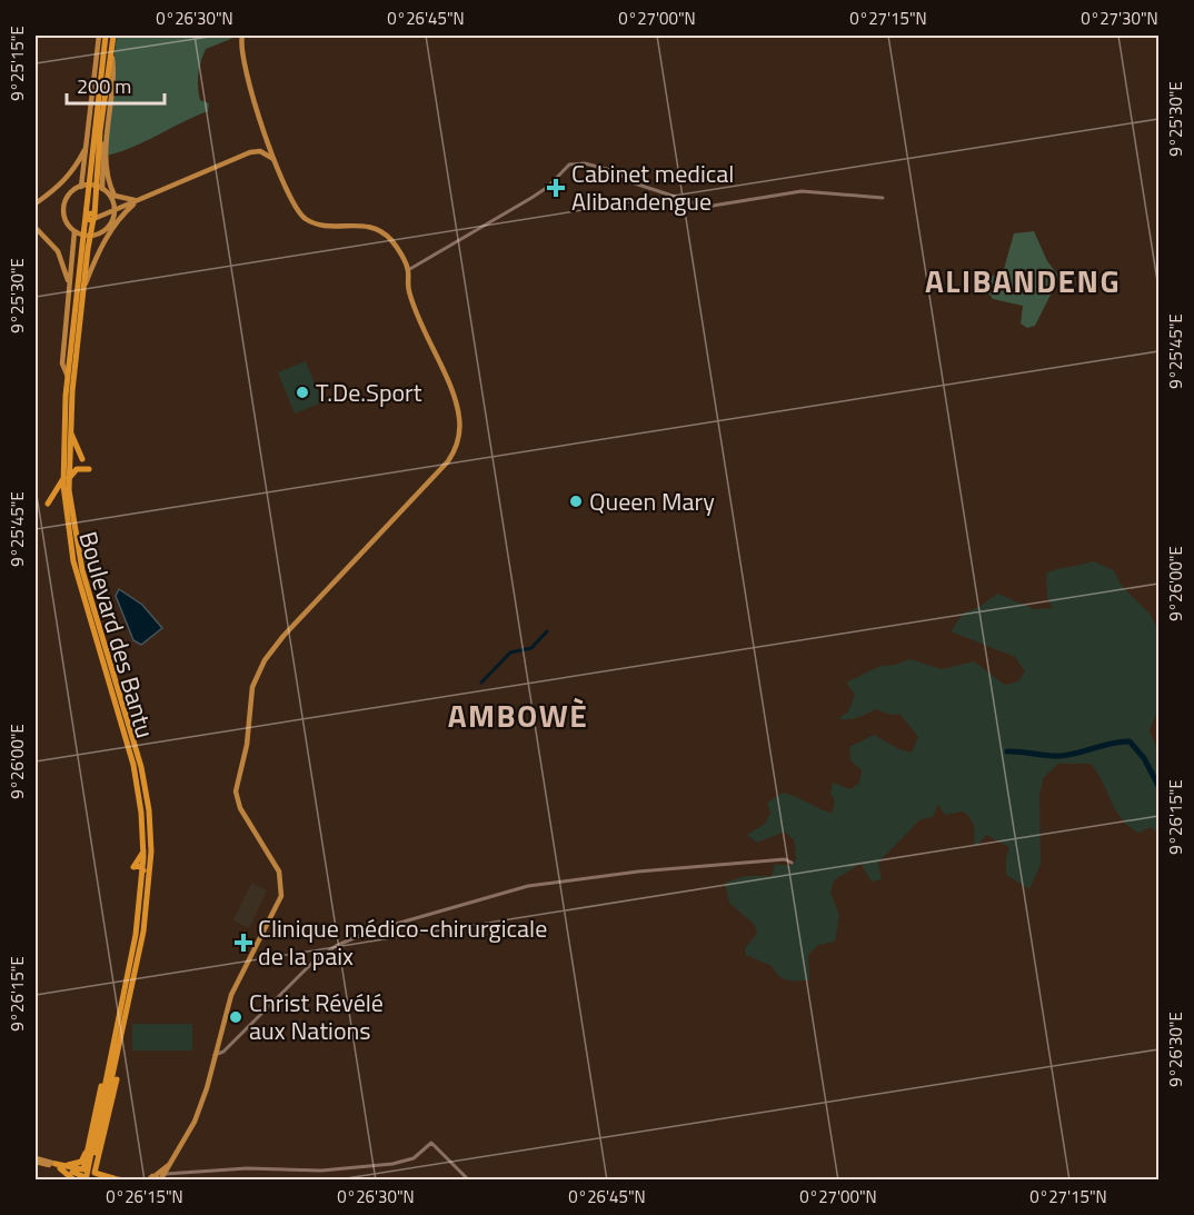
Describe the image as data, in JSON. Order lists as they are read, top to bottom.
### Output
{
  "streets": {
    "highway": ["Boulevard des Bantu"]
  },
  "districts": ["ALIBANDENG", "AMBOWÈ"],
  "places": {
    "health": ["Cabinet medical Alibandengue", "Clinique médico-chirurgicale de la paix"],
    "other": ["T.De.Sport", "Queen Mary", "Christ Révélé aux Nations"]
  },
  "scale_bar": "200 m",
  "coordinates": [
    "0°26'30\"N",
    "0°26'45\"N",
    "0°27'00\"N",
    "0°27'15\"N",
    "0°27'30\"N",
    "9°25'15\"E",
    "9°25'30\"E",
    "9°25'45\"E",
    "9°26'00\"E",
    "9°26'15\"E",
    "9°26'30\"E",
    "0°26'15\"N"
  ]
}
